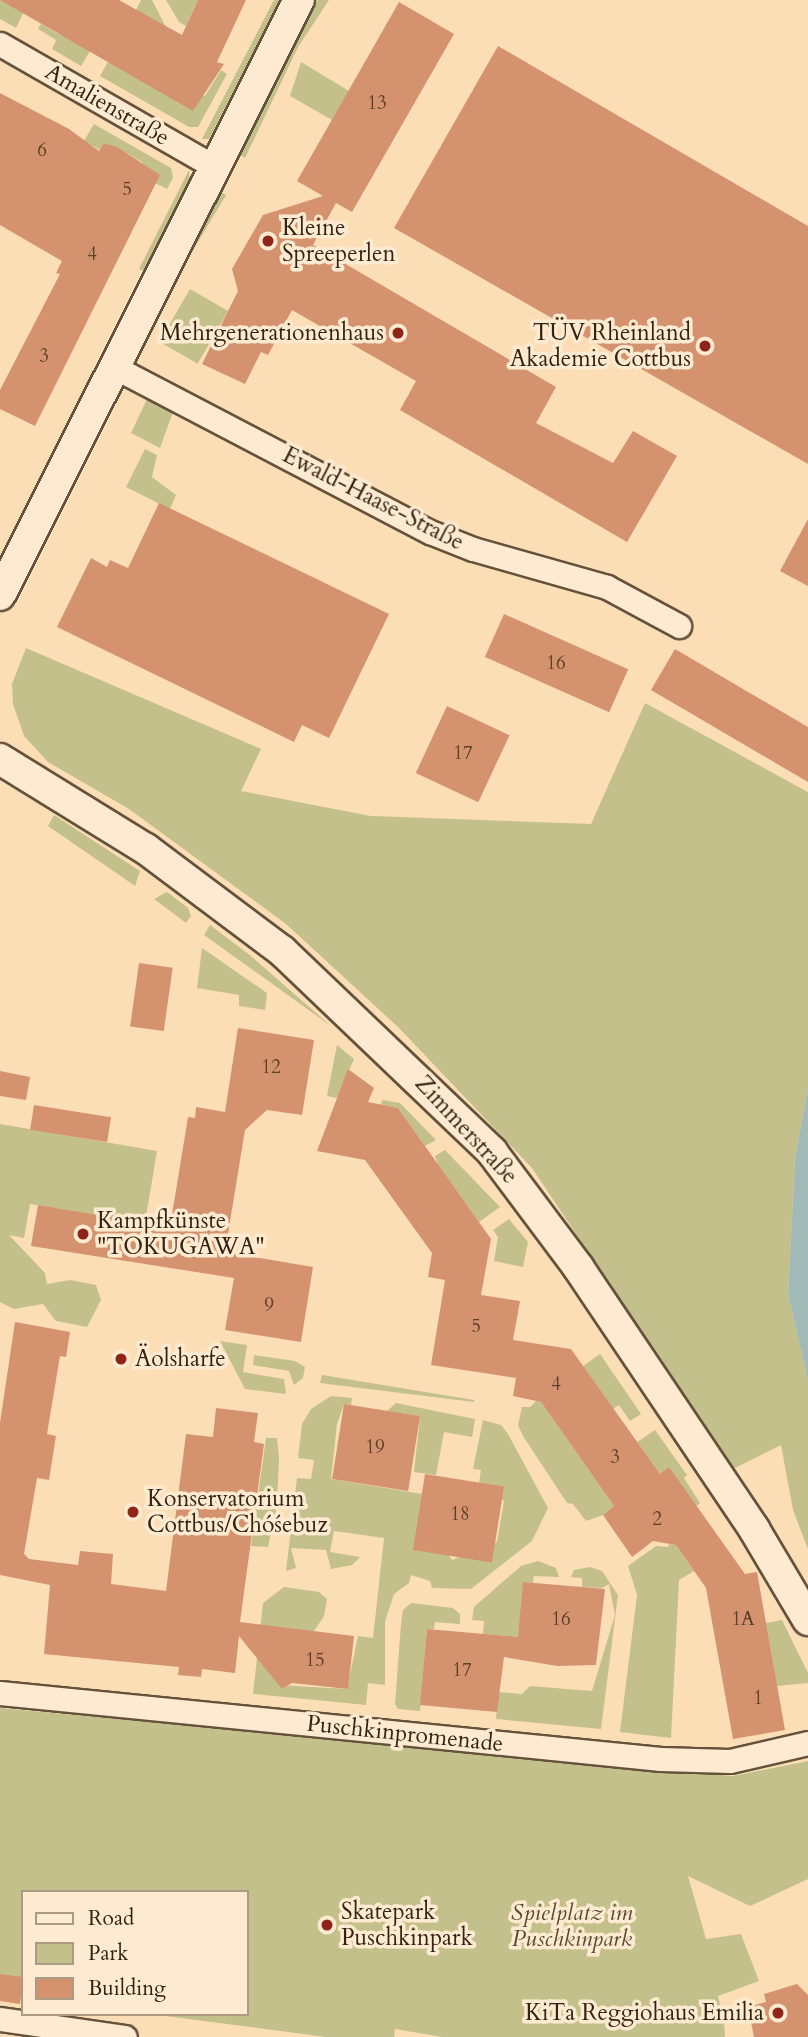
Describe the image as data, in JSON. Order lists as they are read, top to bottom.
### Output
{
  "streets": {
    "street": [
      "Amalienstraße",
      "Ewald-Haase-Straße",
      "Zimmerstraße",
      "Puschkinpromenade"
    ]
  },
  "parks": ["Spielplatz im Puschkinpark"],
  "places": [
    "Kleine Spreeperlen",
    "Mehrgenerationenhaus",
    "TÜV Rheinland Akademie Cottbus",
    "Kampfkünste \"TOKUGAWA\"",
    "Äolsharfe",
    "Konservatorium Cottbus/Chóśebuz",
    "Skatepark Puschkinpark",
    "KiTa Reggiohaus Emilia"
  ],
  "house_numbers": [
    "13",
    "6",
    "5",
    "4",
    "3",
    "16",
    "17",
    "12",
    "9",
    "5",
    "4",
    "19",
    "3",
    "18",
    "2",
    "16",
    "1A",
    "15",
    "17",
    "1"
  ],
  "legend": ["Road", "Park", "Building"]
}
